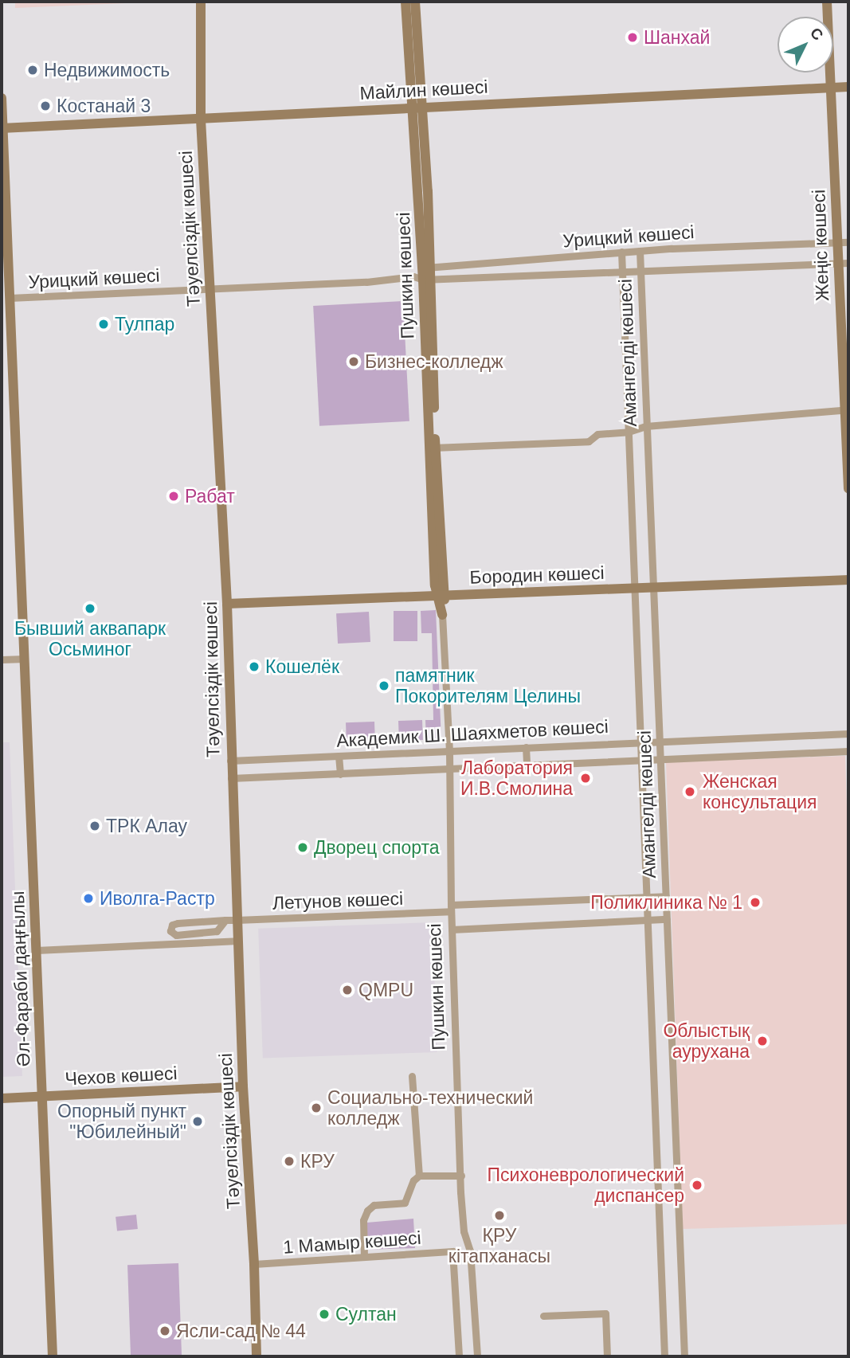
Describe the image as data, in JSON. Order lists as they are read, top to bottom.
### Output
{
  "streets": {
    "main road": [
      "Майлин көшесі",
      "Тәуелсіздік көшесі",
      "Жеңіс көшесі",
      "Пушкин көшесі",
      "Бородин көшесі",
      "Әл-Фараби даңғылы",
      "Чехов көшесі"
    ],
    "street": [
      "Урицкий көшесі",
      "Амангелді көшесі",
      "Академик Ш. Шаяхметов көшесі",
      "Летунов көшесі",
      "1 Мамыр көшесі"
    ]
  },
  "crossings": [
    ["Майлин көшесі", "Тәуелсіздік көшесі"],
    ["Майлин көшесі", "Жеңіс көшесі"],
    ["Майлин көшесі", "Пушкин көшесі"],
    ["Майлин көшесі", "Әл-Фараби даңғылы"],
    ["Тәуелсіздік көшесі", "Урицкий көшесі"],
    ["Тәуелсіздік көшесі", "Бородин көшесі"],
    ["Тәуелсіздік көшесі", "Академик Ш. Шаяхметов көшесі"],
    ["Тәуелсіздік көшесі", "Летунов көшесі"],
    ["Тәуелсіздік көшесі", "Чехов көшесі"],
    ["Тәуелсіздік көшесі", "1 Мамыр көшесі"],
    ["Урицкий көшесі", "Жеңіс көшесі"],
    ["Урицкий көшесі", "Пушкин көшесі"],
    ["Урицкий көшесі", "Амангелді көшесі"],
    ["Урицкий көшесі", "Әл-Фараби даңғылы"],
    ["Пушкин көшесі", "Бородин көшесі"],
    ["Пушкин көшесі", "Академик Ш. Шаяхметов көшесі"],
    ["Пушкин көшесі", "Летунов көшесі"],
    ["Амангелді көшесі", "Бородин көшесі"],
    ["Амангелді көшесі", "Академик Ш. Шаяхметов көшесі"],
    ["Амангелді көшесі", "Летунов көшесі"],
    ["Әл-Фараби даңғылы", "Чехов көшесі"]
  ],
  "places": [
    "Шанхай",
    "Недвижимость",
    "Костанай 3",
    "Тулпар",
    "Бизнес-колледж",
    "Рабат",
    "Бывший аквапарк Осьминог",
    "Кошелёк",
    "памятник Покорителям Целины",
    "Лаборатория И.В.Смолина",
    "Женская консультация",
    "ТРК Алау",
    "Дворец спорта",
    "Иволга-Растр",
    "Поликлиника № 1",
    "QMPU",
    "Облыстық аурухана",
    "Социально-технический колледж",
    "Опорный пункт \"Юбилейный\"",
    "КРУ",
    "Психоневрологический диспансер",
    "ҚРУ кітапханасы",
    "Султан",
    "Ясли-сад № 44"
  ],
  "north": "top right"
}
